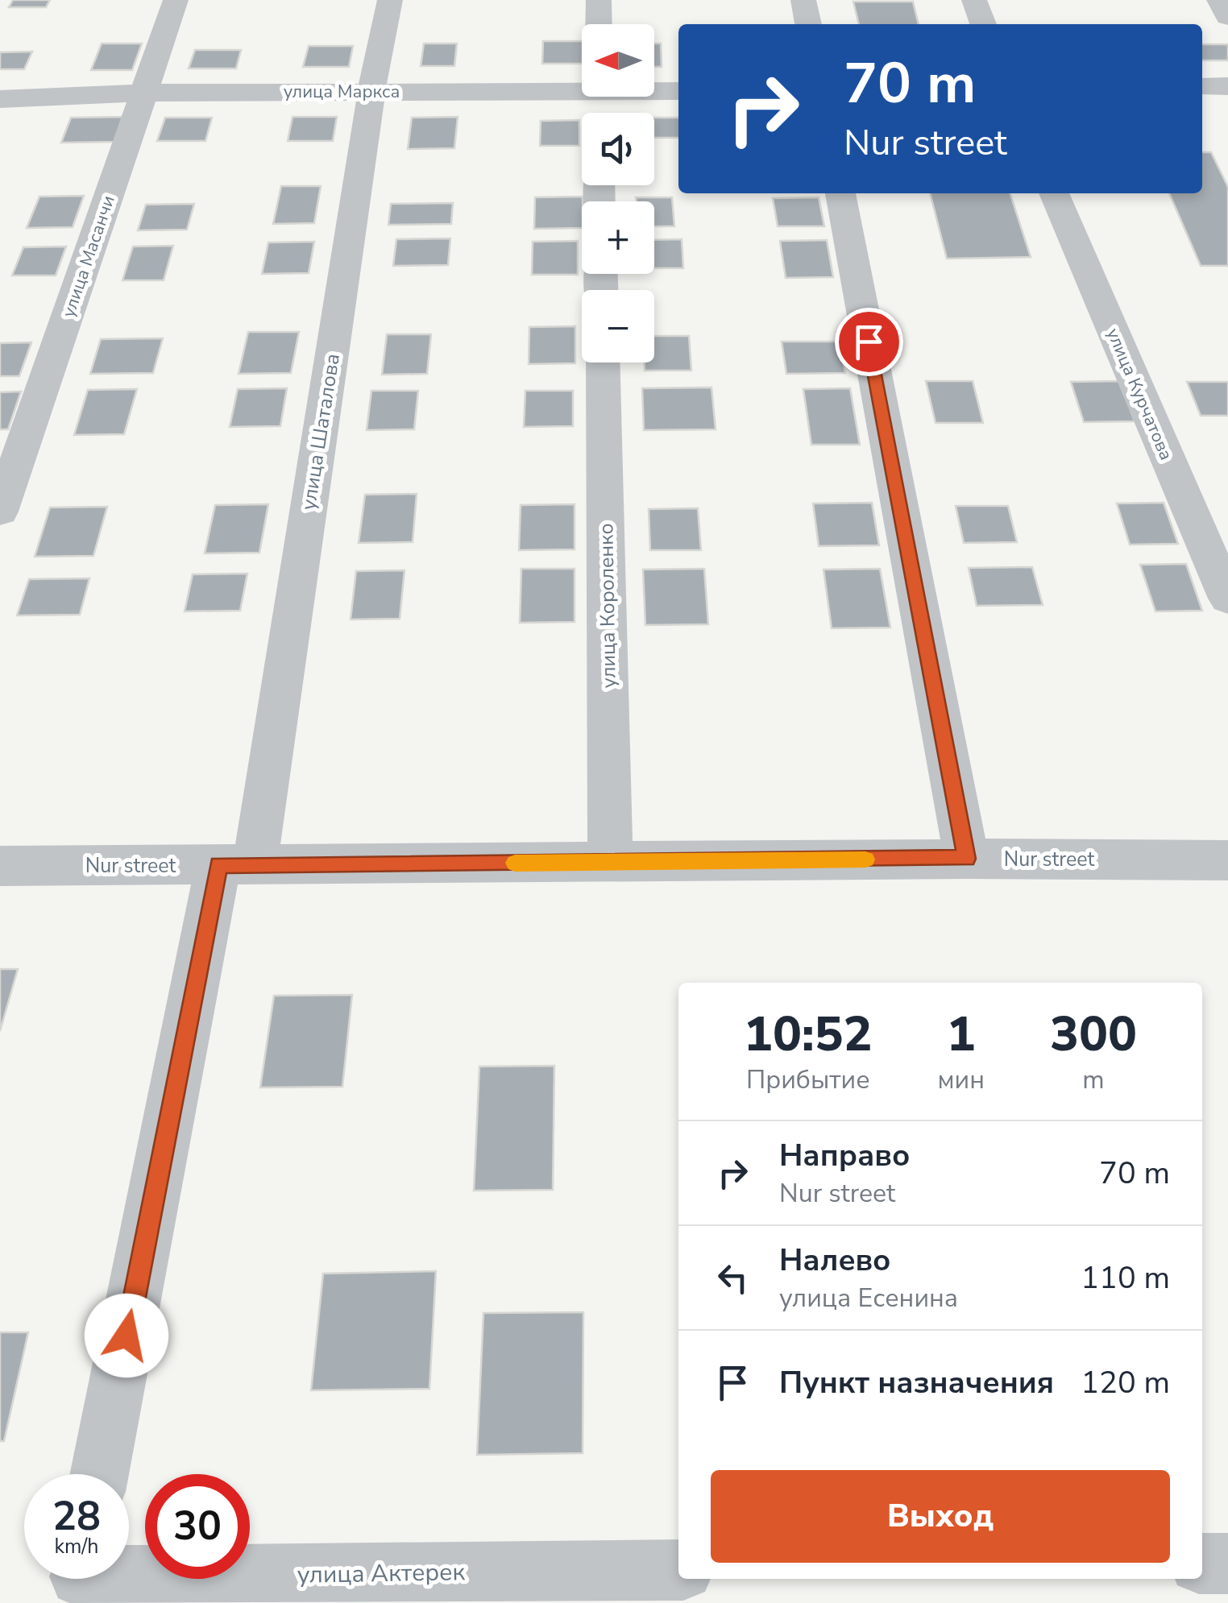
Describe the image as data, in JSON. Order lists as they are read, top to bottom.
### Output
{
  "streets": {
    "street": [
      "улица Маркса",
      "улица Масанчи",
      "улица Курчатова",
      "улица Шаталова",
      "улица Короленко",
      "Nur street",
      "улица Актерек"
    ]
  },
  "crossings": [
    ["улица Маркса", "улица Масанчи"],
    ["улица Маркса", "улица Шаталова"],
    ["улица Шаталова", "Nur street"],
    ["улица Короленко", "Nur street"]
  ],
  "north": "left",
  "page": {
    "map_buttons": ["+", "−"],
    "turn": ["70 m", "Nur street"],
    "eta": [
      "10:52",
      "Прибытие",
      "1",
      "мин",
      "300",
      "m"
    ],
    "list": [
      {
        "name": "Направо",
        "note": "Nur street",
        "value": "70 m"
      },
      {
        "name": "Налево",
        "note": "улица Есенина",
        "value": "110 m"
      },
      {
        "name": "Пункт назначения",
        "value": "120 m"
      }
    ],
    "buttons": "Выход",
    "speed": "28 km/h",
    "limit": "30"
  }
}
